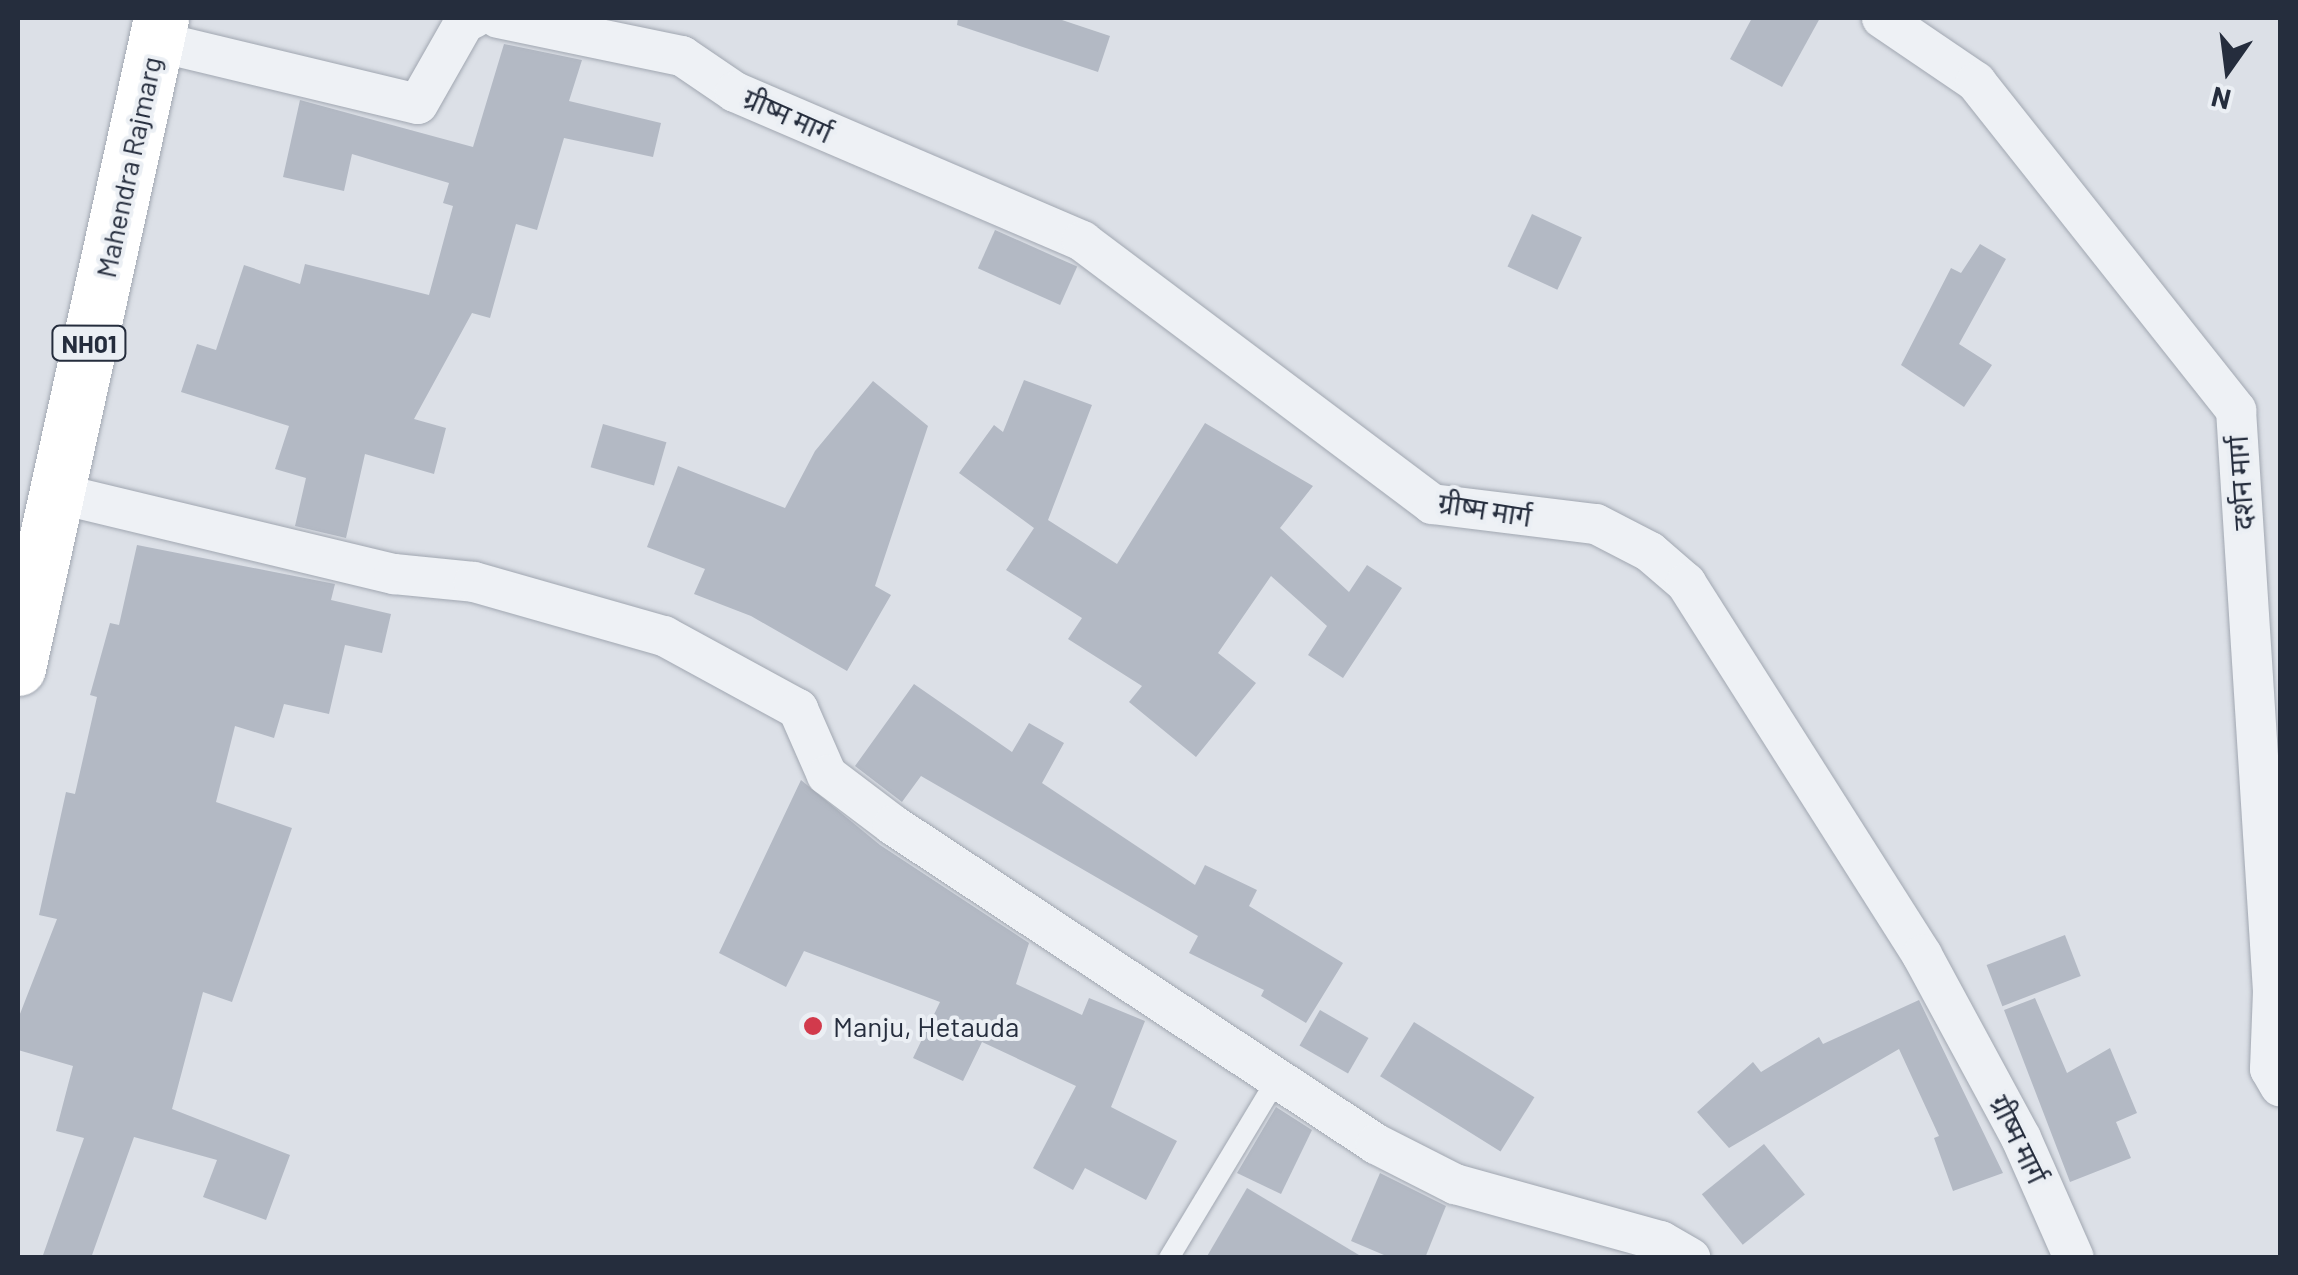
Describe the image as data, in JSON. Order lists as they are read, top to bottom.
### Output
{
  "streets": {
    "highway": ["Mahendra Rajmarg", "NH01"],
    "street": ["ग्रीष्म मार्ग", "दर्शन मार्ग"]
  },
  "places": ["Manju, Hetauda"],
  "north": "bottom"
}
